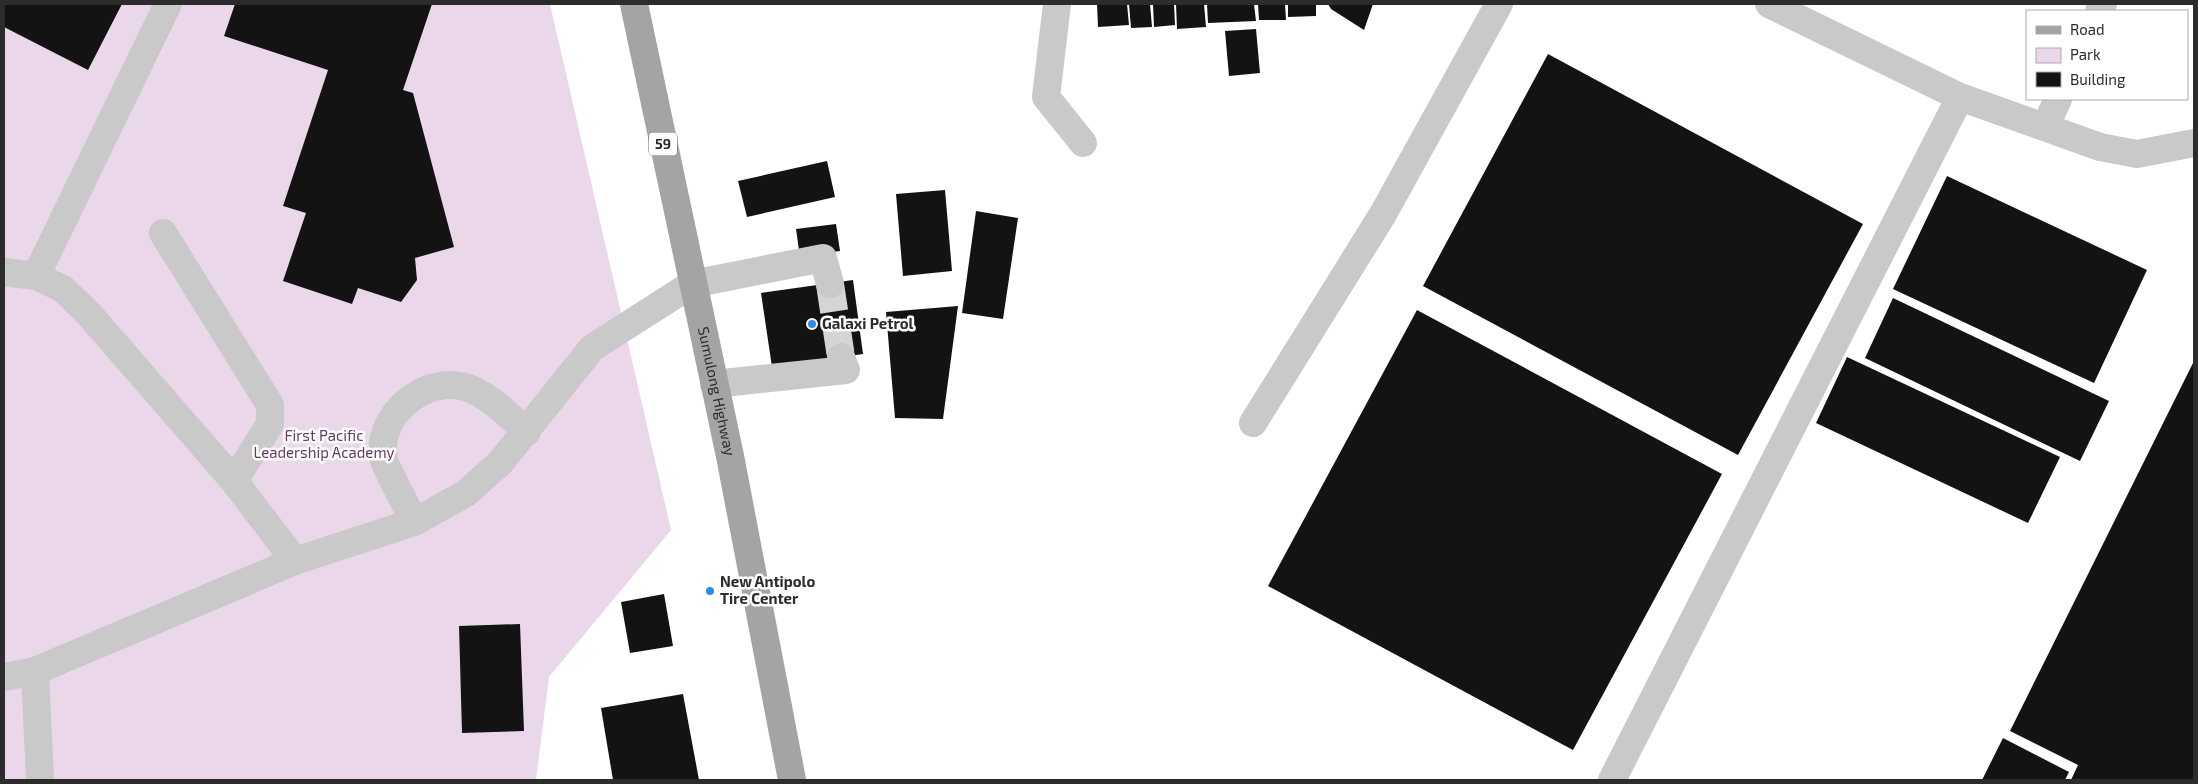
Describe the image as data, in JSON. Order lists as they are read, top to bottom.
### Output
{
  "streets": {
    "main road": ["59", "Sumulong Highway"]
  },
  "parks": ["First Pacific Leadership Academy"],
  "places": ["Galaxi Petrol", "New Antipolo Tire Center"],
  "legend": ["Road", "Park", "Building"]
}
